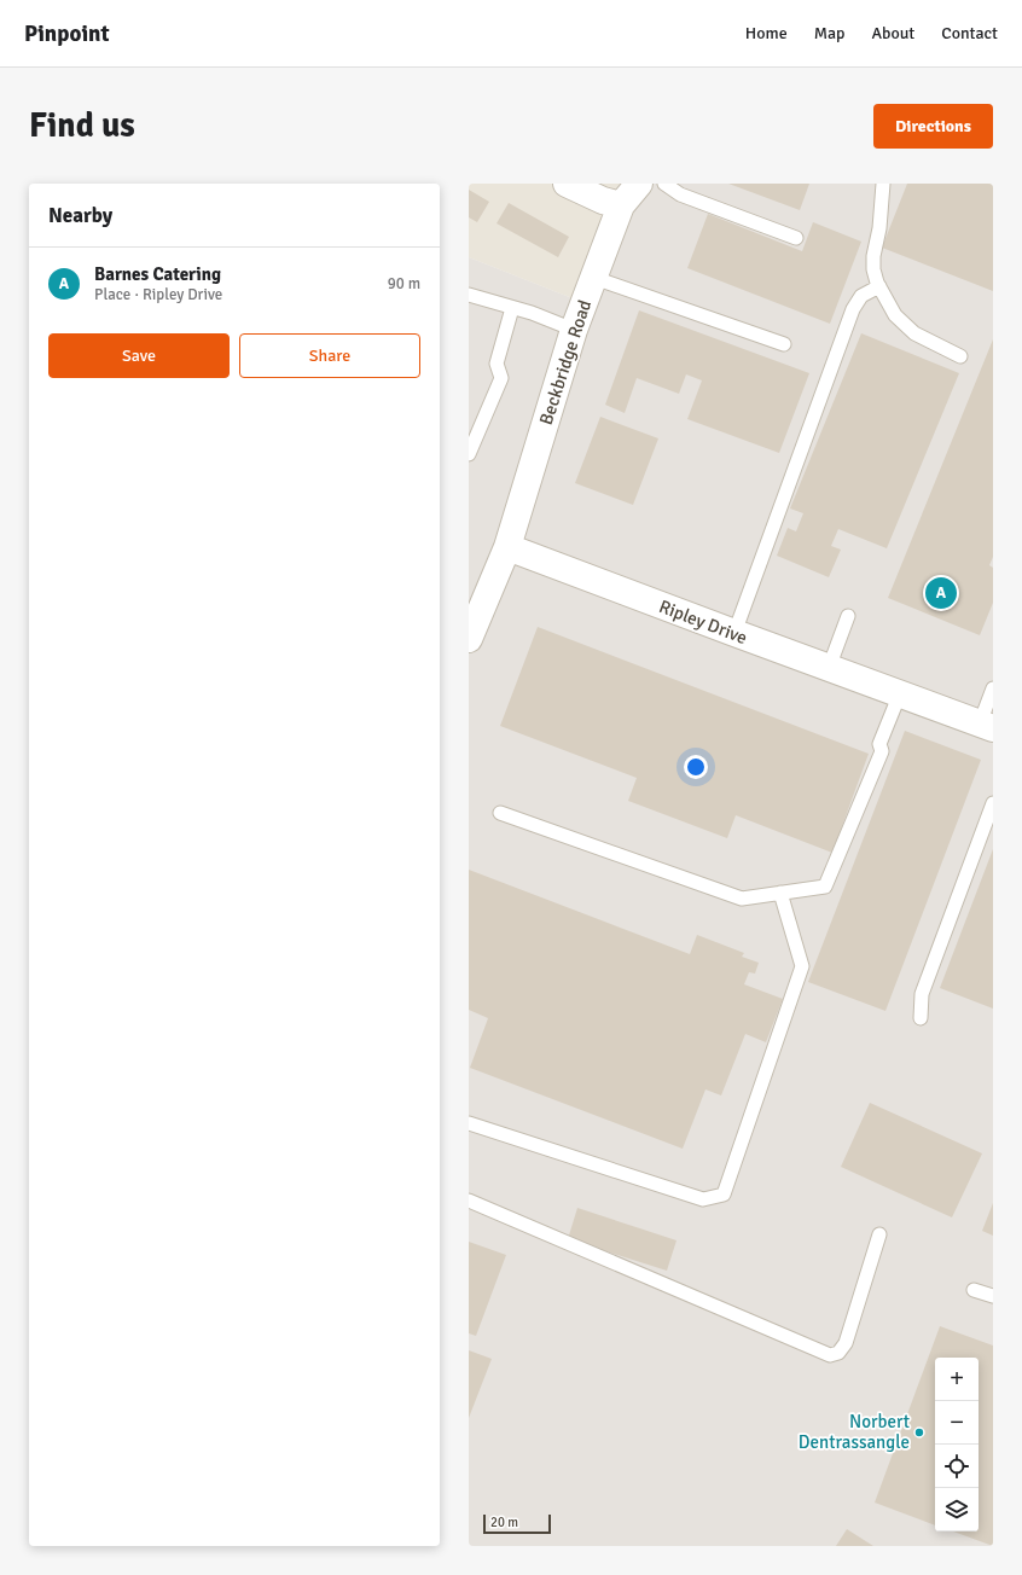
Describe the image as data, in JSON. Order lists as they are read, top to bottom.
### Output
{
  "streets": {
    "street": ["Beckbridge Road", "Ripley Drive"]
  },
  "crossings": [
    ["Beckbridge Road", "Ripley Drive"]
  ],
  "places": ["Norbert Dentrassangle"],
  "scale_bar": "20 m",
  "page": {
    "header": "Pinpoint",
    "nav": [
      "Home",
      "Map",
      "About",
      "Contact"
    ],
    "buttons": [
      "Directions",
      ["Save", "Share"]
    ],
    "title": "Find us",
    "heading": "Nearby",
    "list": [
      {
        "mark": "A",
        "name": "Barnes Catering",
        "note": "Place · Ripley Drive",
        "value": "90 m"
      }
    ],
    "pins": "A",
    "map_buttons": ["+", "−"],
    "scale": "20 m"
  }
}
